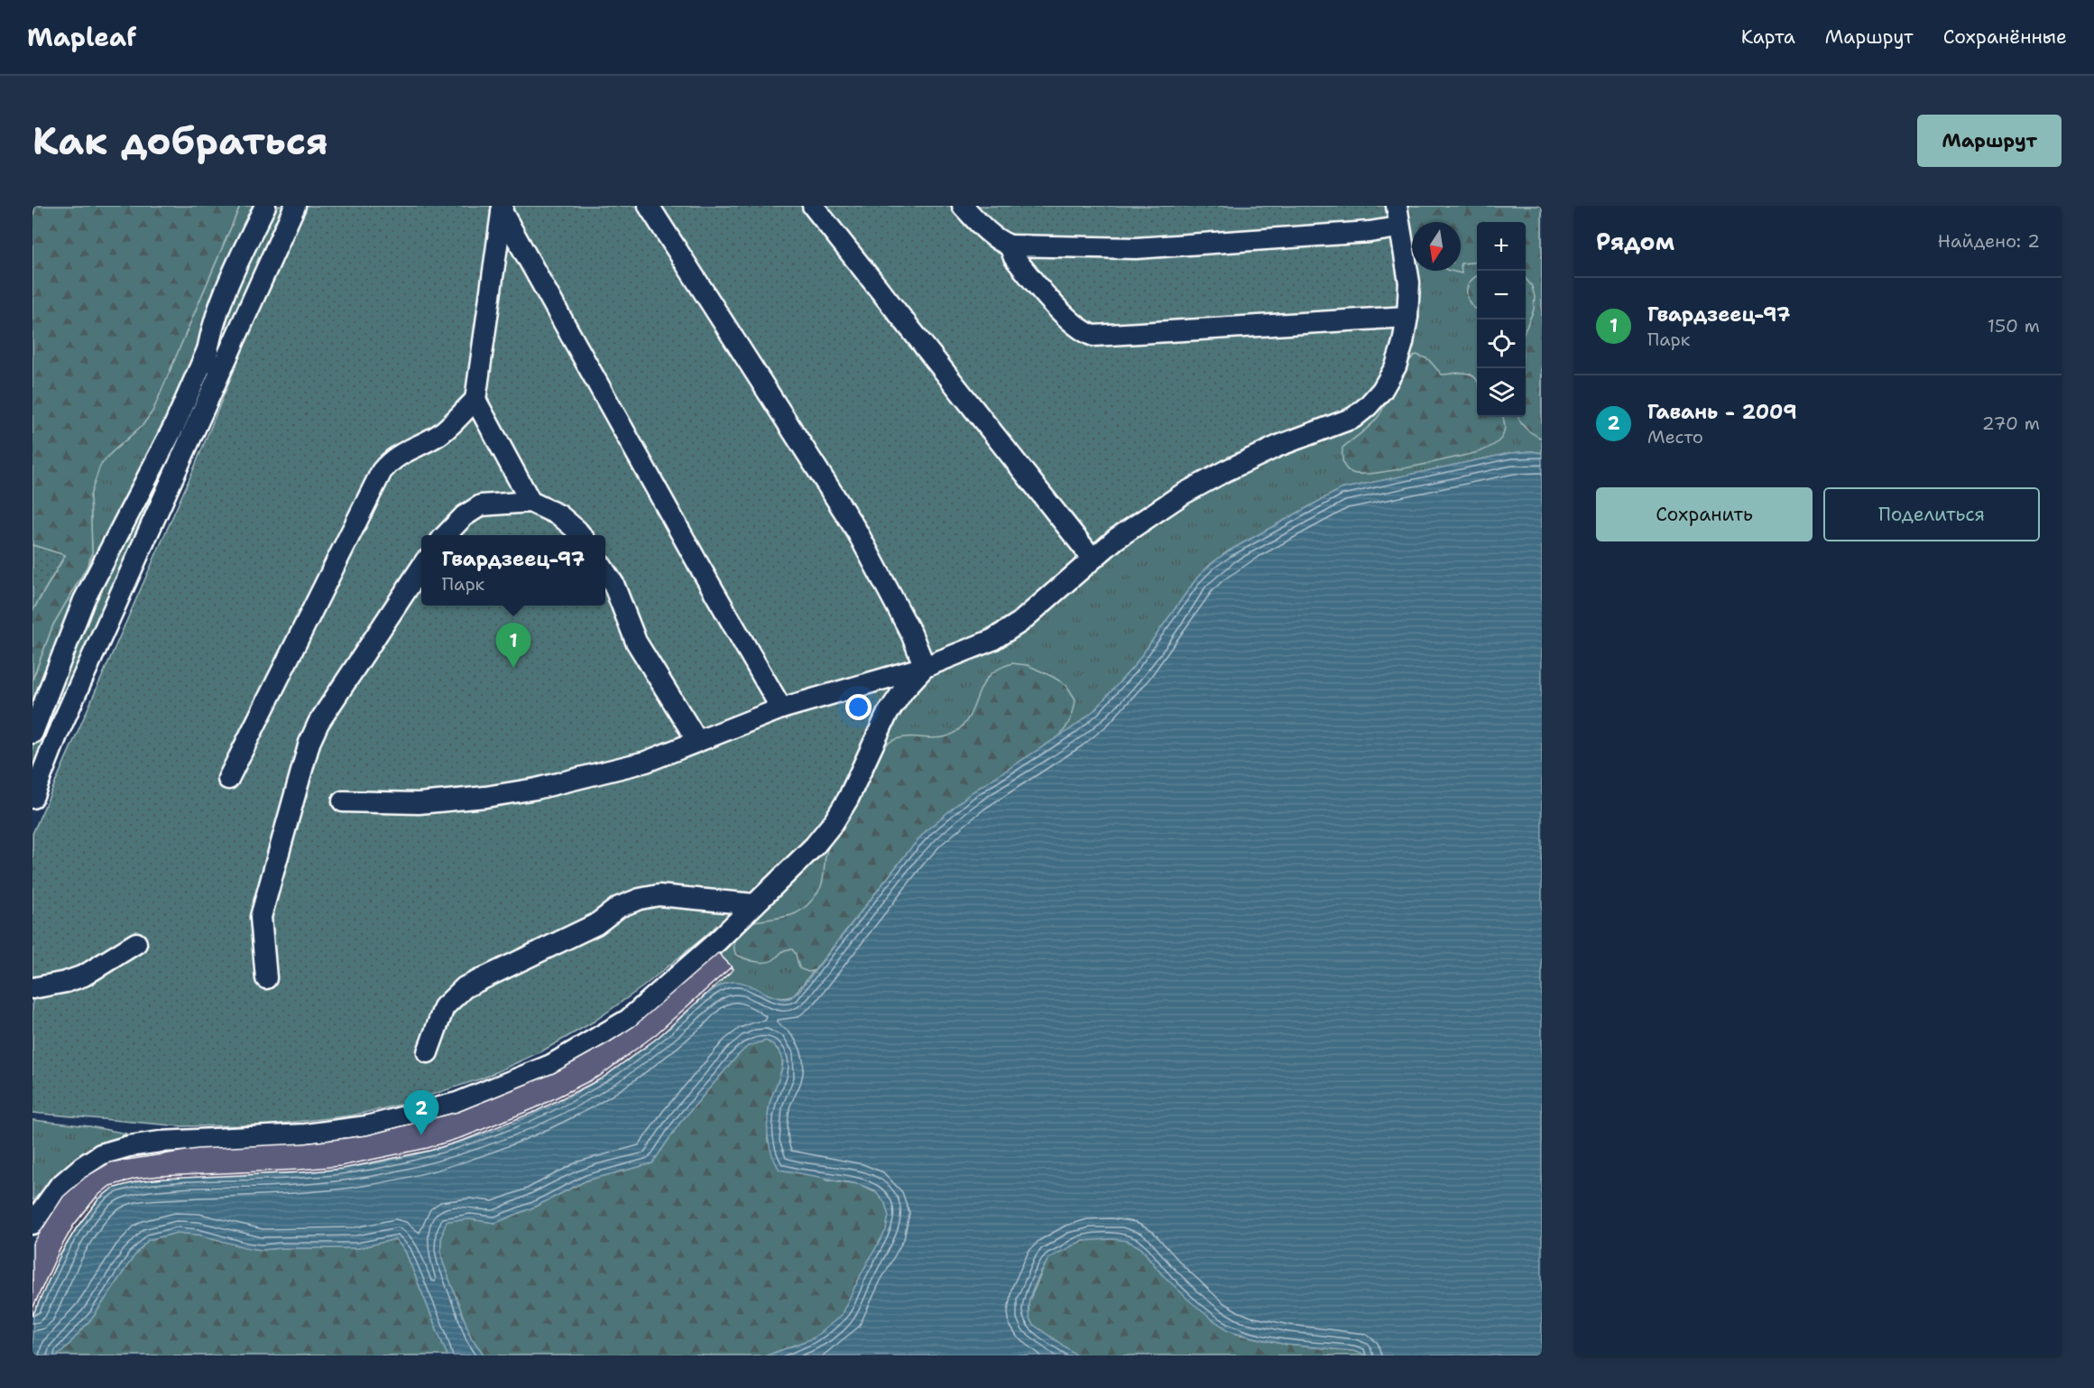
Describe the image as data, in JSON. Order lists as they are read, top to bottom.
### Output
{
  "north": "bottom",
  "page": {
    "header": "Mapleaf",
    "nav": ["Карта", "Маршрут", "Сохранённые"],
    "buttons": [
      "Маршрут",
      ["Сохранить", "Поделиться"]
    ],
    "title": "Как добраться",
    "heading": ["Рядом", "Найдено: 2"],
    "map_buttons": ["+", "−"],
    "list": [
      {
        "mark": "1",
        "name": "Гвардзеец-97",
        "note": "Парк",
        "value": "150 m"
      },
      {
        "mark": "2",
        "name": "Гавань - 2009",
        "note": "Место",
        "value": "270 m"
      }
    ],
    "popup": ["Гвардзеец-97", "Парк"],
    "pins": ["1", "2"]
  }
}
